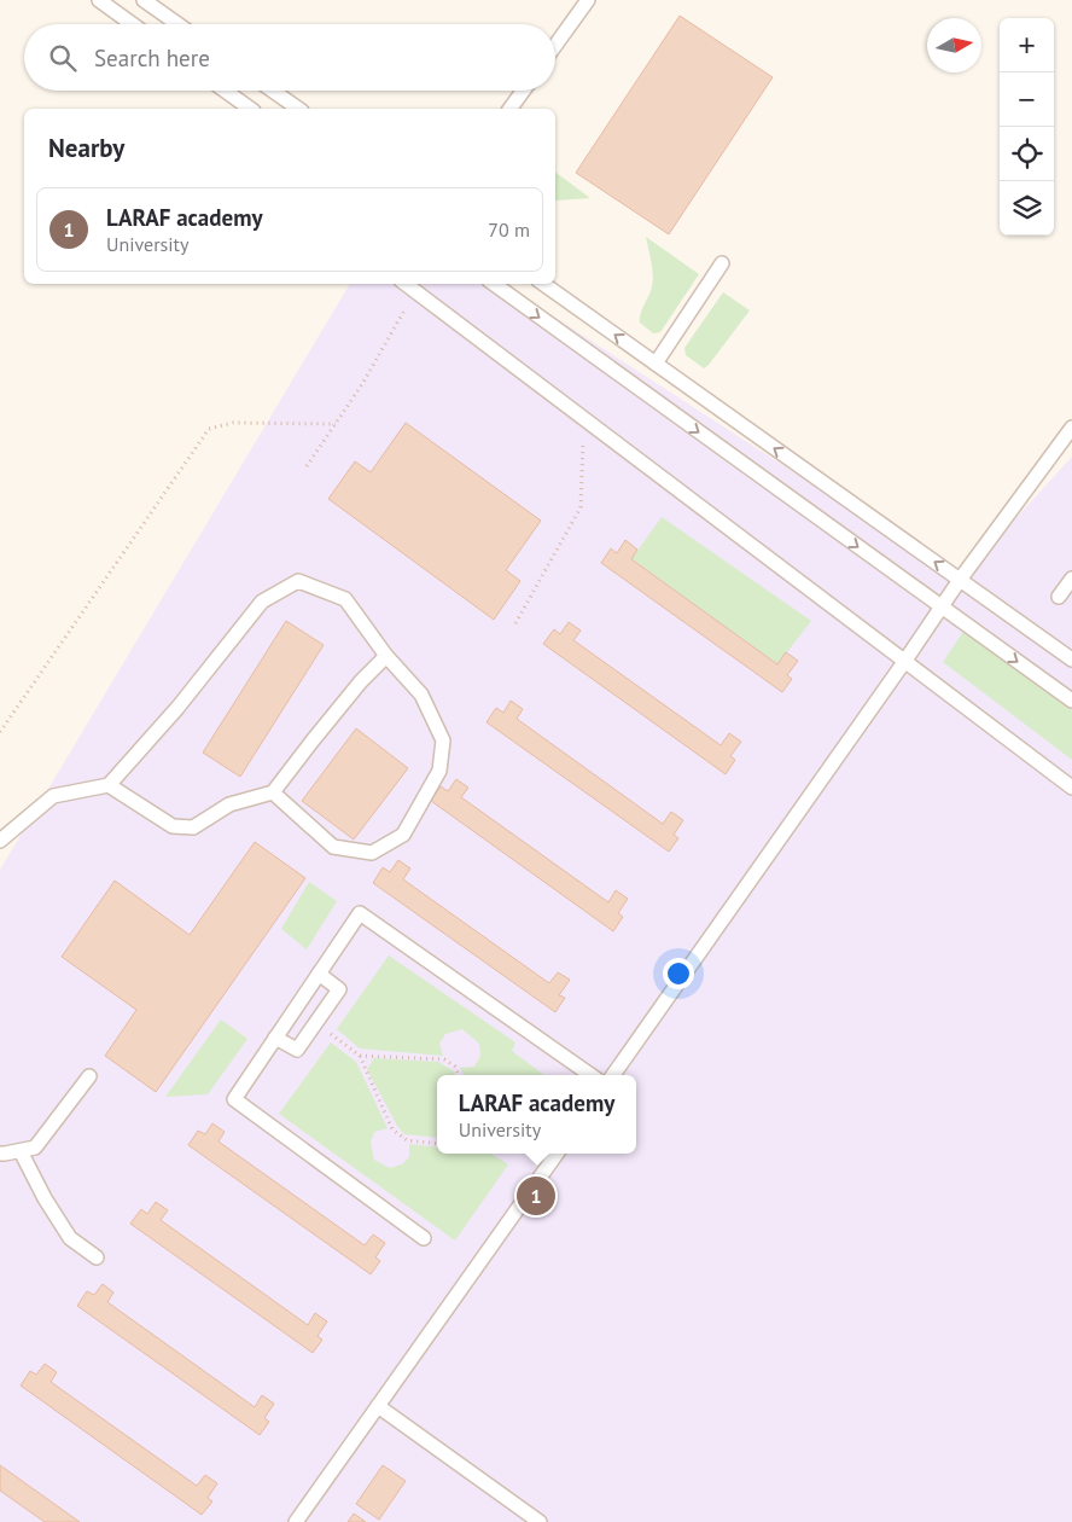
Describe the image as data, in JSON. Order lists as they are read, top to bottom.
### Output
{
  "north": "right",
  "page": {
    "map_buttons": ["+", "−"],
    "search": "Search here",
    "heading": "Nearby",
    "list": [
      {
        "mark": "1",
        "name": "LARAF academy",
        "note": "University",
        "value": "70 m"
      }
    ],
    "popup": ["LARAF academy", "University"],
    "pins": "1"
  }
}
